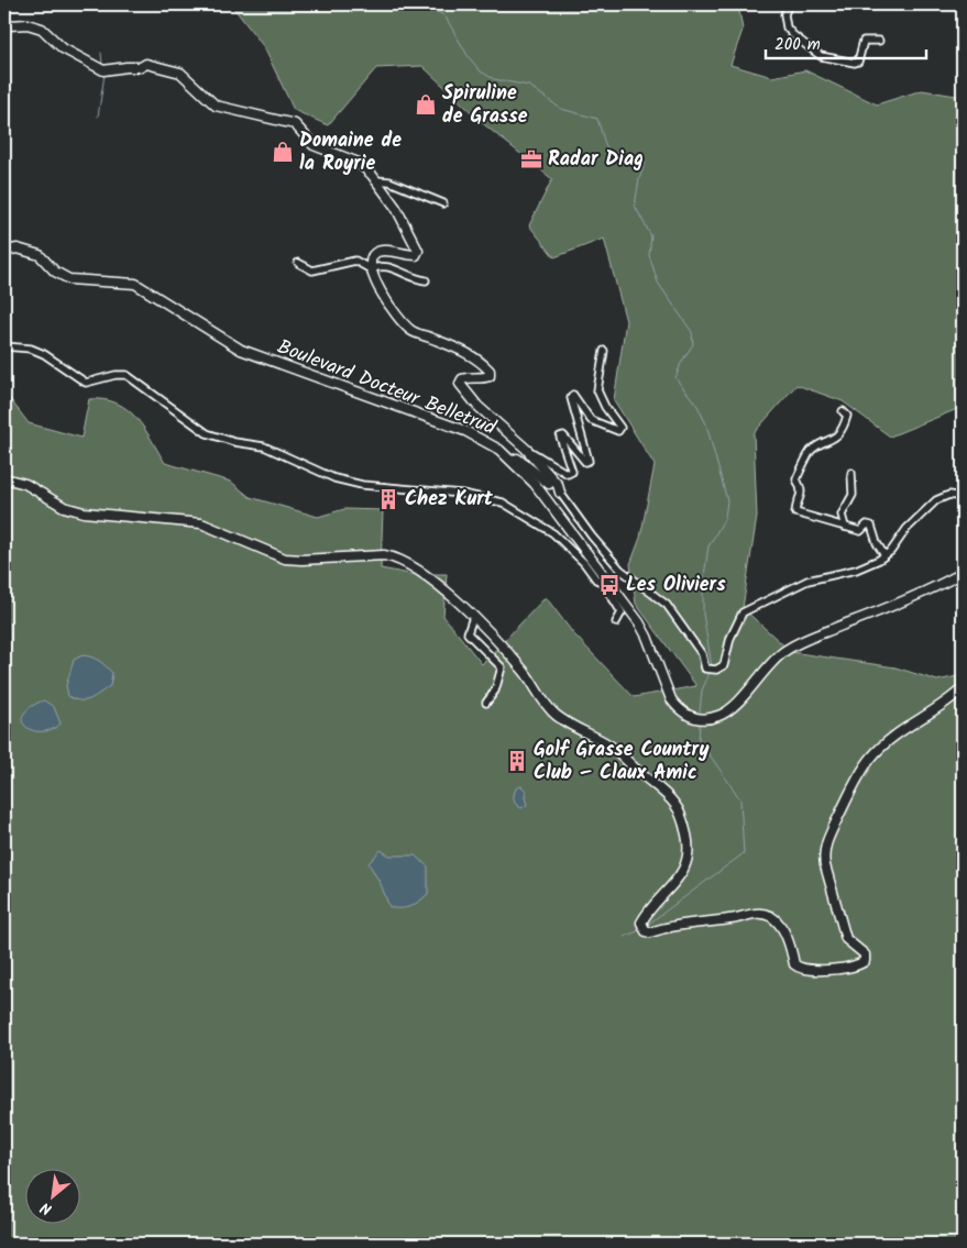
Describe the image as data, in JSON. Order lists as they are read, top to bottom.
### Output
{
  "streets": {
    "street": ["Boulevard Docteur Belletrud"]
  },
  "places": {
    "shop": ["Spiruline de Grasse", "Domaine de la Royrie"],
    "office": ["Radar Diag"],
    "building": ["Chez Kurt", "Golf Grasse Country Club – Claux Amic"],
    "bus stop": ["Les Oliviers"]
  },
  "scale_bar": "200 m",
  "north": "bottom left"
}
